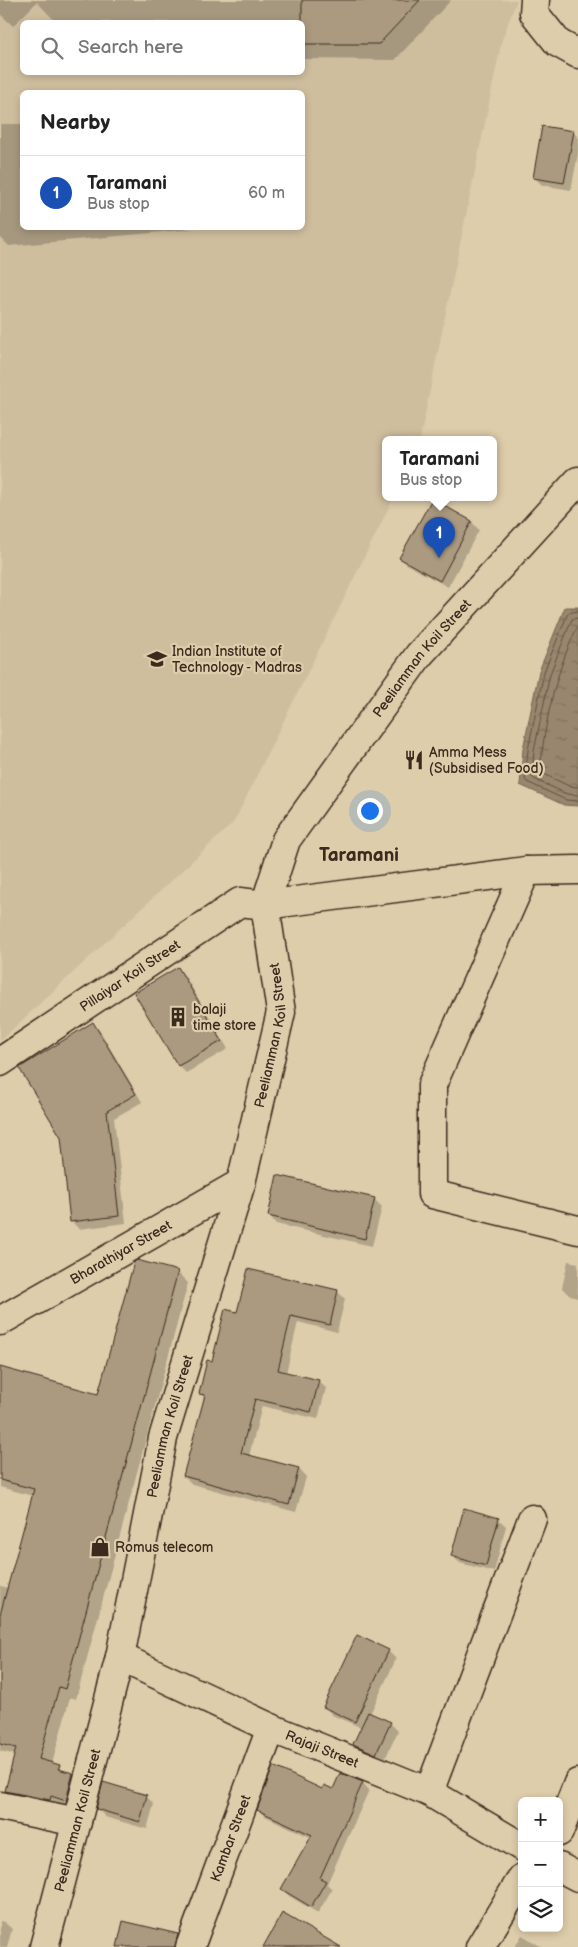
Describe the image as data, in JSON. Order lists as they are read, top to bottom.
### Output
{
  "streets": {
    "street": [
      "Peeliamman Koil Street",
      "Pillaiyar Koil Street",
      "Bharathiyar Street",
      "Rajaji Street",
      "Kambar Street"
    ]
  },
  "crossings": [
    ["Peeliamman Koil Street", "Pillaiyar Koil Street"],
    ["Peeliamman Koil Street", "Bharathiyar Street"],
    ["Peeliamman Koil Street", "Rajaji Street"],
    ["Rajaji Street", "Kambar Street"]
  ],
  "districts": ["Taramani"],
  "places": {
    "school or university": ["Indian Institute of Technology - Madras"],
    "restaurant": ["Amma Mess (Subsidised Food)"],
    "building": ["balaji time store"],
    "shop": ["Romus telecom"]
  },
  "page": {
    "search": "Search here",
    "heading": "Nearby",
    "list": [
      {
        "mark": "1",
        "name": "Taramani",
        "note": "Bus stop",
        "value": "60 m"
      }
    ],
    "popup": ["Taramani", "Bus stop"],
    "pins": "1",
    "map_buttons": ["+", "−"]
  }
}
